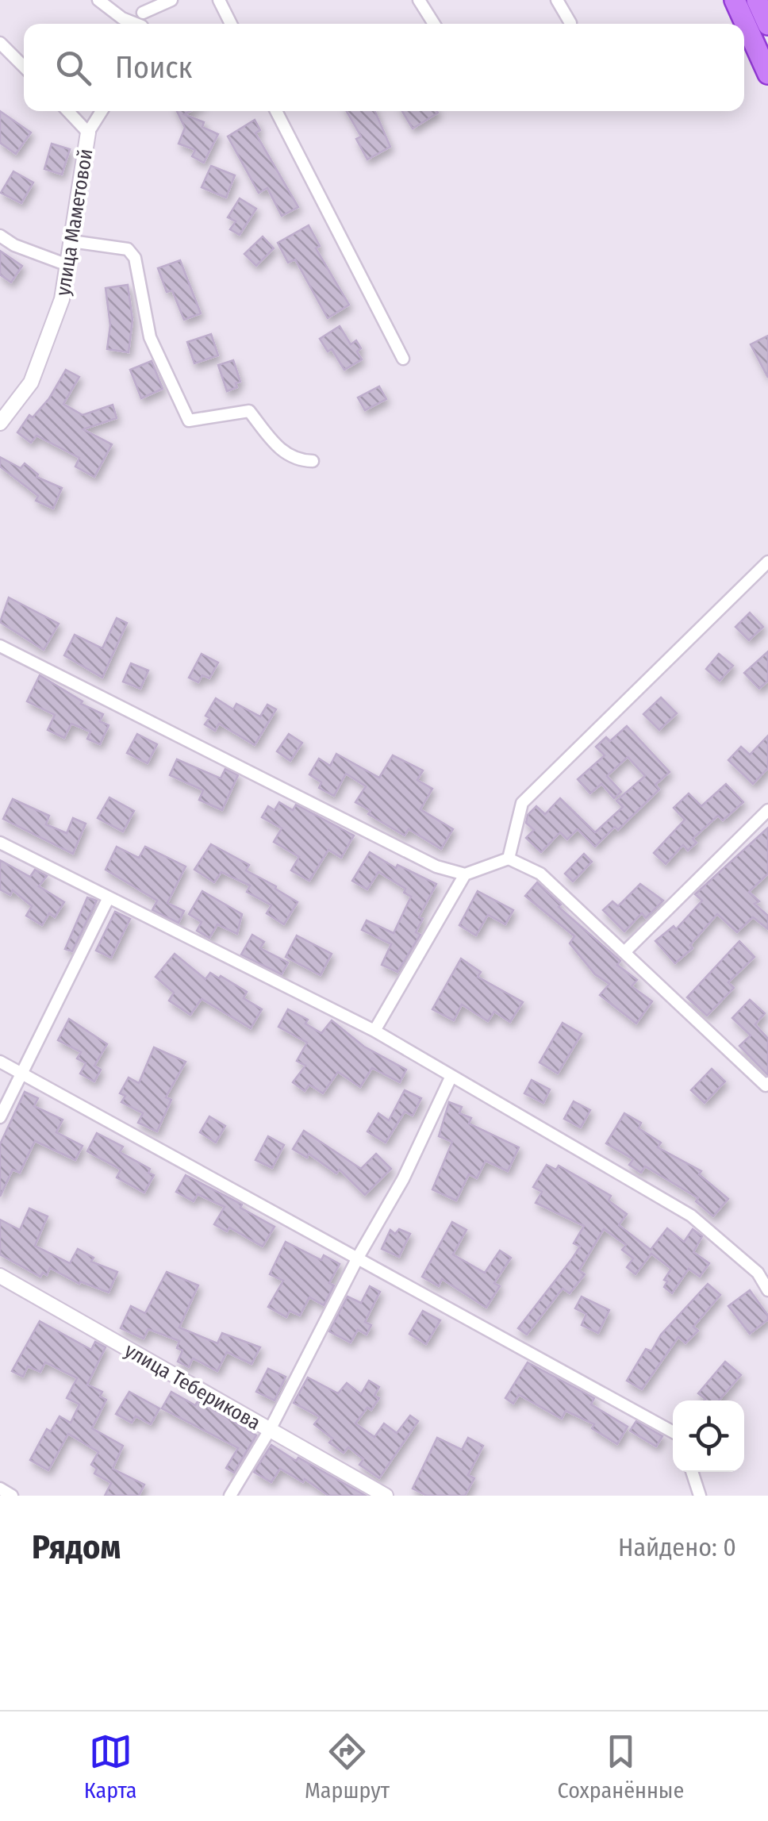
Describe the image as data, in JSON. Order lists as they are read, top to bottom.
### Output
{
  "streets": {
    "street": ["улица Маметовой", "улица Теберикова"]
  },
  "page": {
    "search": "Поиск",
    "heading": ["Рядом", "Найдено: 0"],
    "nav": ["Карта", "Маршрут", "Сохранённые"]
  }
}
